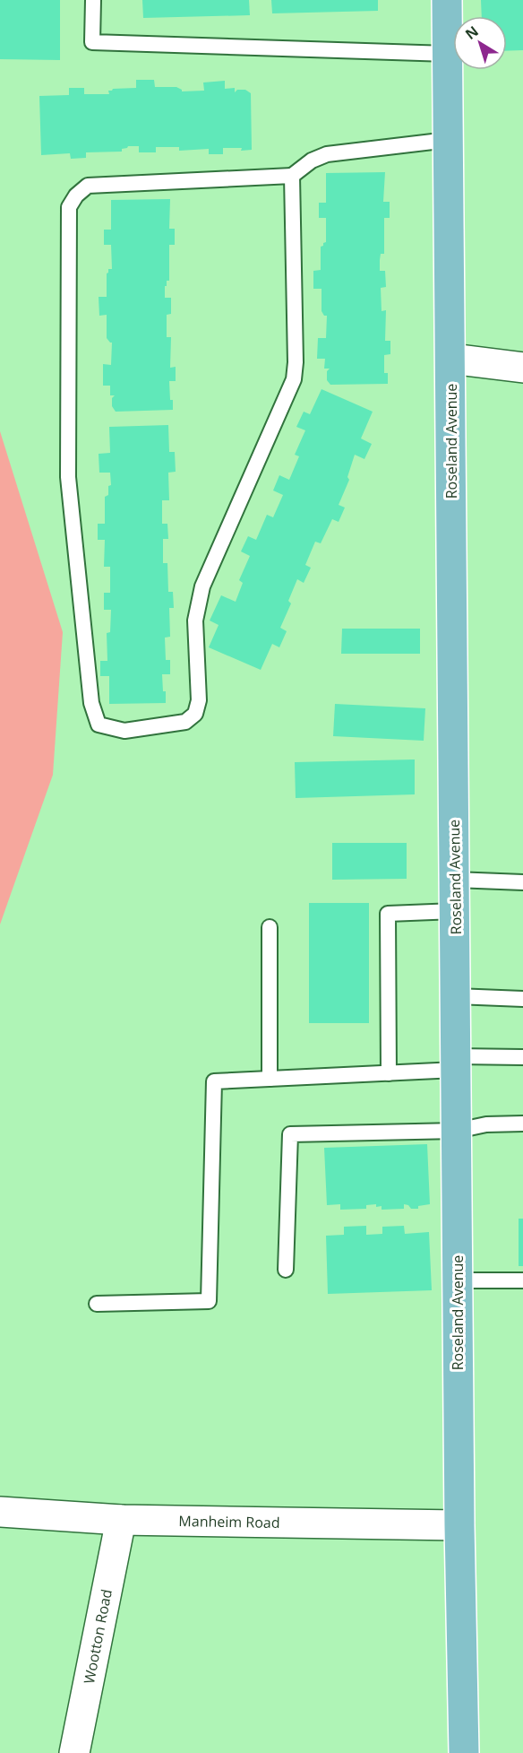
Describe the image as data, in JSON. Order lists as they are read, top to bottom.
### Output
{
  "streets": {
    "main road": ["Roseland Avenue"],
    "street": ["Manheim Road", "Wootton Road"]
  },
  "crossings": [
    ["Roseland Avenue", "Manheim Road"],
    ["Manheim Road", "Wootton Road"]
  ],
  "north": "top left"
}
